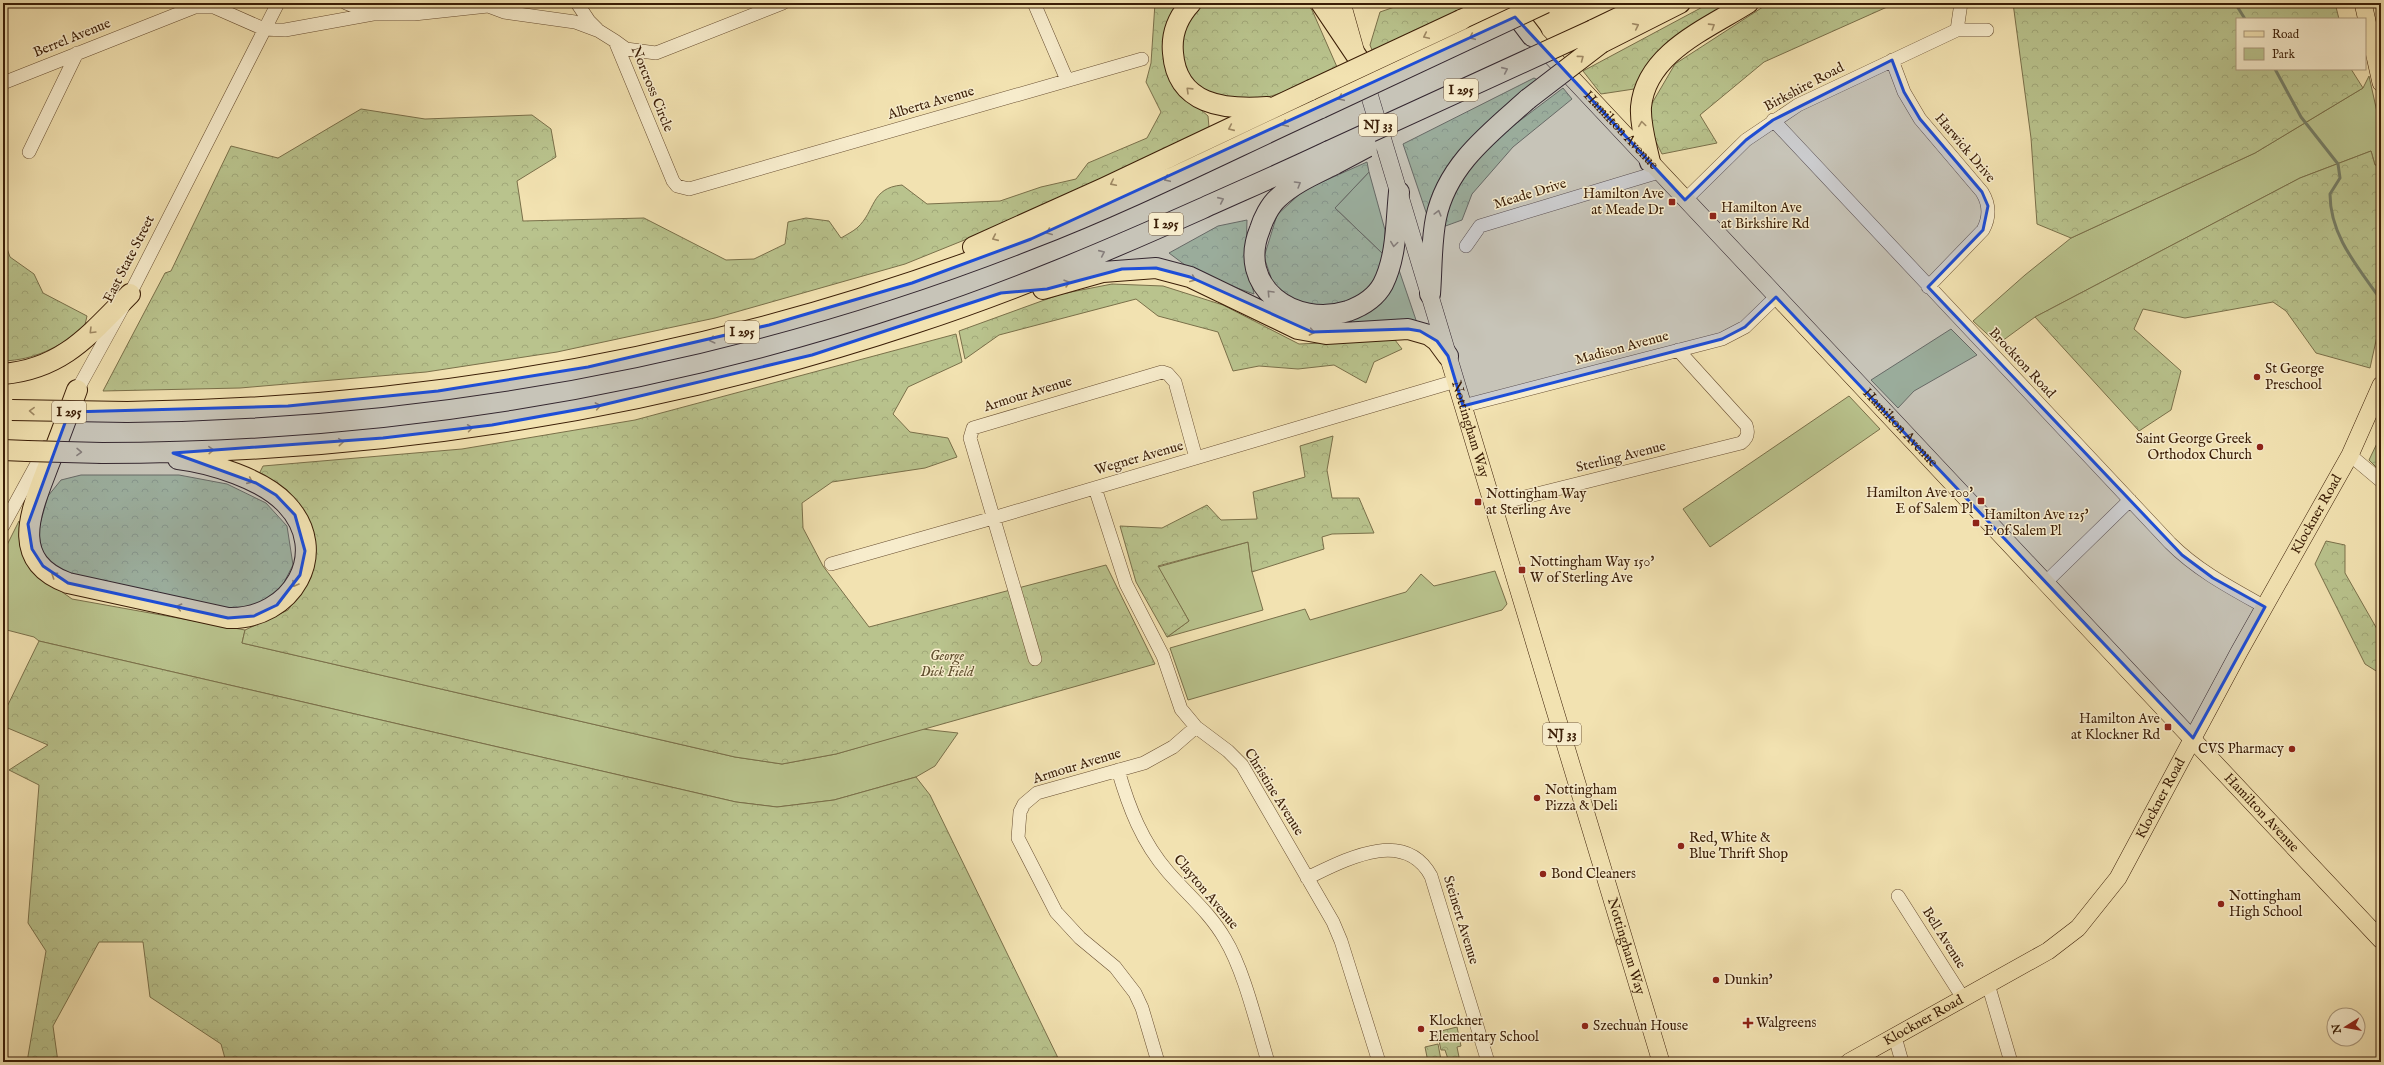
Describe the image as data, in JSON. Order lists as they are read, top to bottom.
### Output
{
  "streets": {
    "highway": ["I 295"],
    "main road": [
      "NJ 33",
      "Hamilton Avenue",
      "Nottingham Way",
      "Klockner Road"
    ],
    "street": [
      "Berrel Avenue",
      "Birkshire Road",
      "Norcross Circle",
      "Alberta Avenue",
      "Harwick Drive",
      "Meade Drive",
      "East State Street",
      "Madison Avenue",
      "Brockton Road",
      "Armour Avenue",
      "Sterling Avenue",
      "Wegner Avenue",
      "Christine Avenue",
      "Clayton Avenue",
      "Steinert Avenue",
      "Bell Avenue"
    ]
  },
  "crossings": [
    ["Berrel Avenue", "Norcross Circle"],
    ["Berrel Avenue", "East State Street"],
    ["Birkshire Road", "Hamilton Avenue"],
    ["Birkshire Road", "Harwick Drive"],
    ["Birkshire Road", "Brockton Road"],
    ["Norcross Circle", "Alberta Avenue"],
    ["Norcross Circle", "East State Street"],
    ["Hamilton Avenue", "Meade Drive"],
    ["Hamilton Avenue", "Madison Avenue"],
    ["Hamilton Avenue", "Klockner Road"],
    ["Harwick Drive", "Brockton Road"],
    ["Madison Avenue", "Nottingham Way"],
    ["Madison Avenue", "Sterling Avenue"],
    ["Brockton Road", "Klockner Road"],
    ["Armour Avenue", "Wegner Avenue"],
    ["Armour Avenue", "Christine Avenue"],
    ["Armour Avenue", "Clayton Avenue"],
    ["Nottingham Way", "Sterling Avenue"],
    ["Nottingham Way", "Wegner Avenue"],
    ["Wegner Avenue", "Christine Avenue"],
    ["Klockner Road", "Bell Avenue"],
    ["Christine Avenue", "Steinert Avenue"]
  ],
  "parks": ["George Dick Field"],
  "places": {
    "transit": [
      "Hamilton Ave at Meade Dr",
      "Hamilton Ave at Birkshire Rd",
      "Hamilton Ave 100' E of Salem Pl",
      "Nottingham Way at Sterling Ave",
      "Hamilton Ave 125' E of Salem Pl",
      "Nottingham Way 150' W of Sterling Ave",
      "Hamilton Ave at Klockner Rd"
    ],
    "other": [
      "St George Preschool",
      "Saint George Greek Orthodox Church",
      "CVS Pharmacy",
      "Nottingham Pizza & Deli",
      "Red, White & Blue Thrift Shop",
      "Bond Cleaners",
      "Nottingham High School",
      "Dunkin'",
      "Szechuan House",
      "Klockner Elementary School"
    ],
    "health": ["Walgreens"]
  },
  "legend": ["Road", "Park"],
  "north": "left"
}
